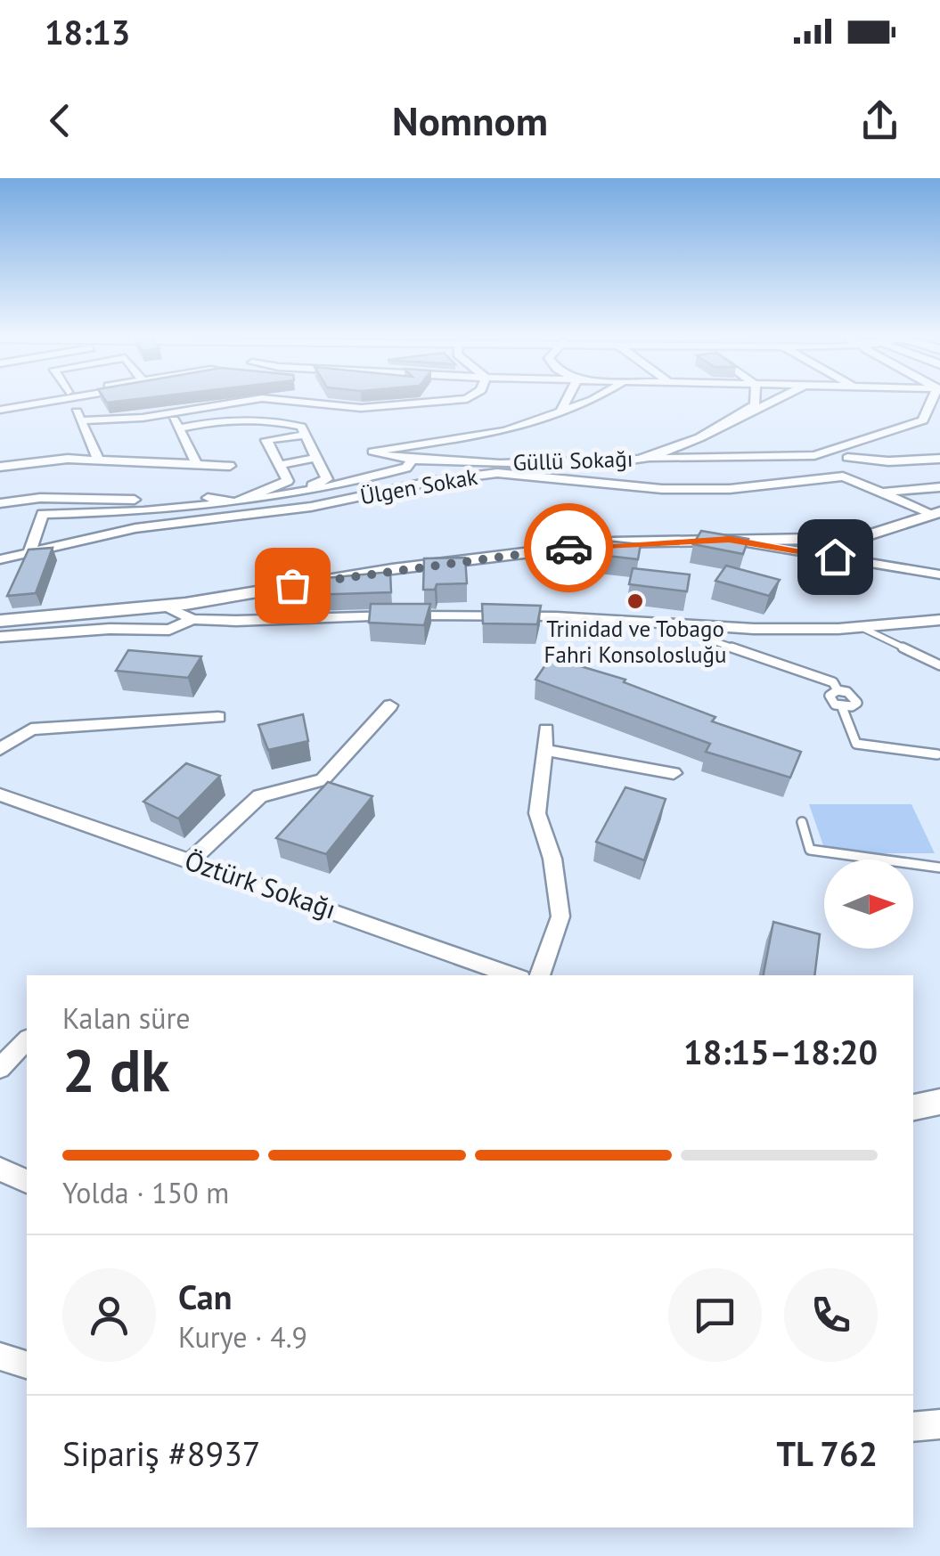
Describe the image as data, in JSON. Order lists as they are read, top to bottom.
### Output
{
  "streets": {
    "street": ["Güllü Sokağı", "Ülgen Sokak", "Öztürk Sokağı"]
  },
  "places": ["Trinidad ve Tobago Fahri Konsolosluğu"],
  "north": "right",
  "page": {
    "status": "18:13",
    "header": "Nomnom",
    "heading": ["2 dk", "Kalan süre", "18:15–18:20"],
    "panel": [
      "Can",
      "Kurye · 4.9",
      "Sipariş #8937",
      "TL 762"
    ],
    "bar": "Yolda · 150 m"
  }
}
